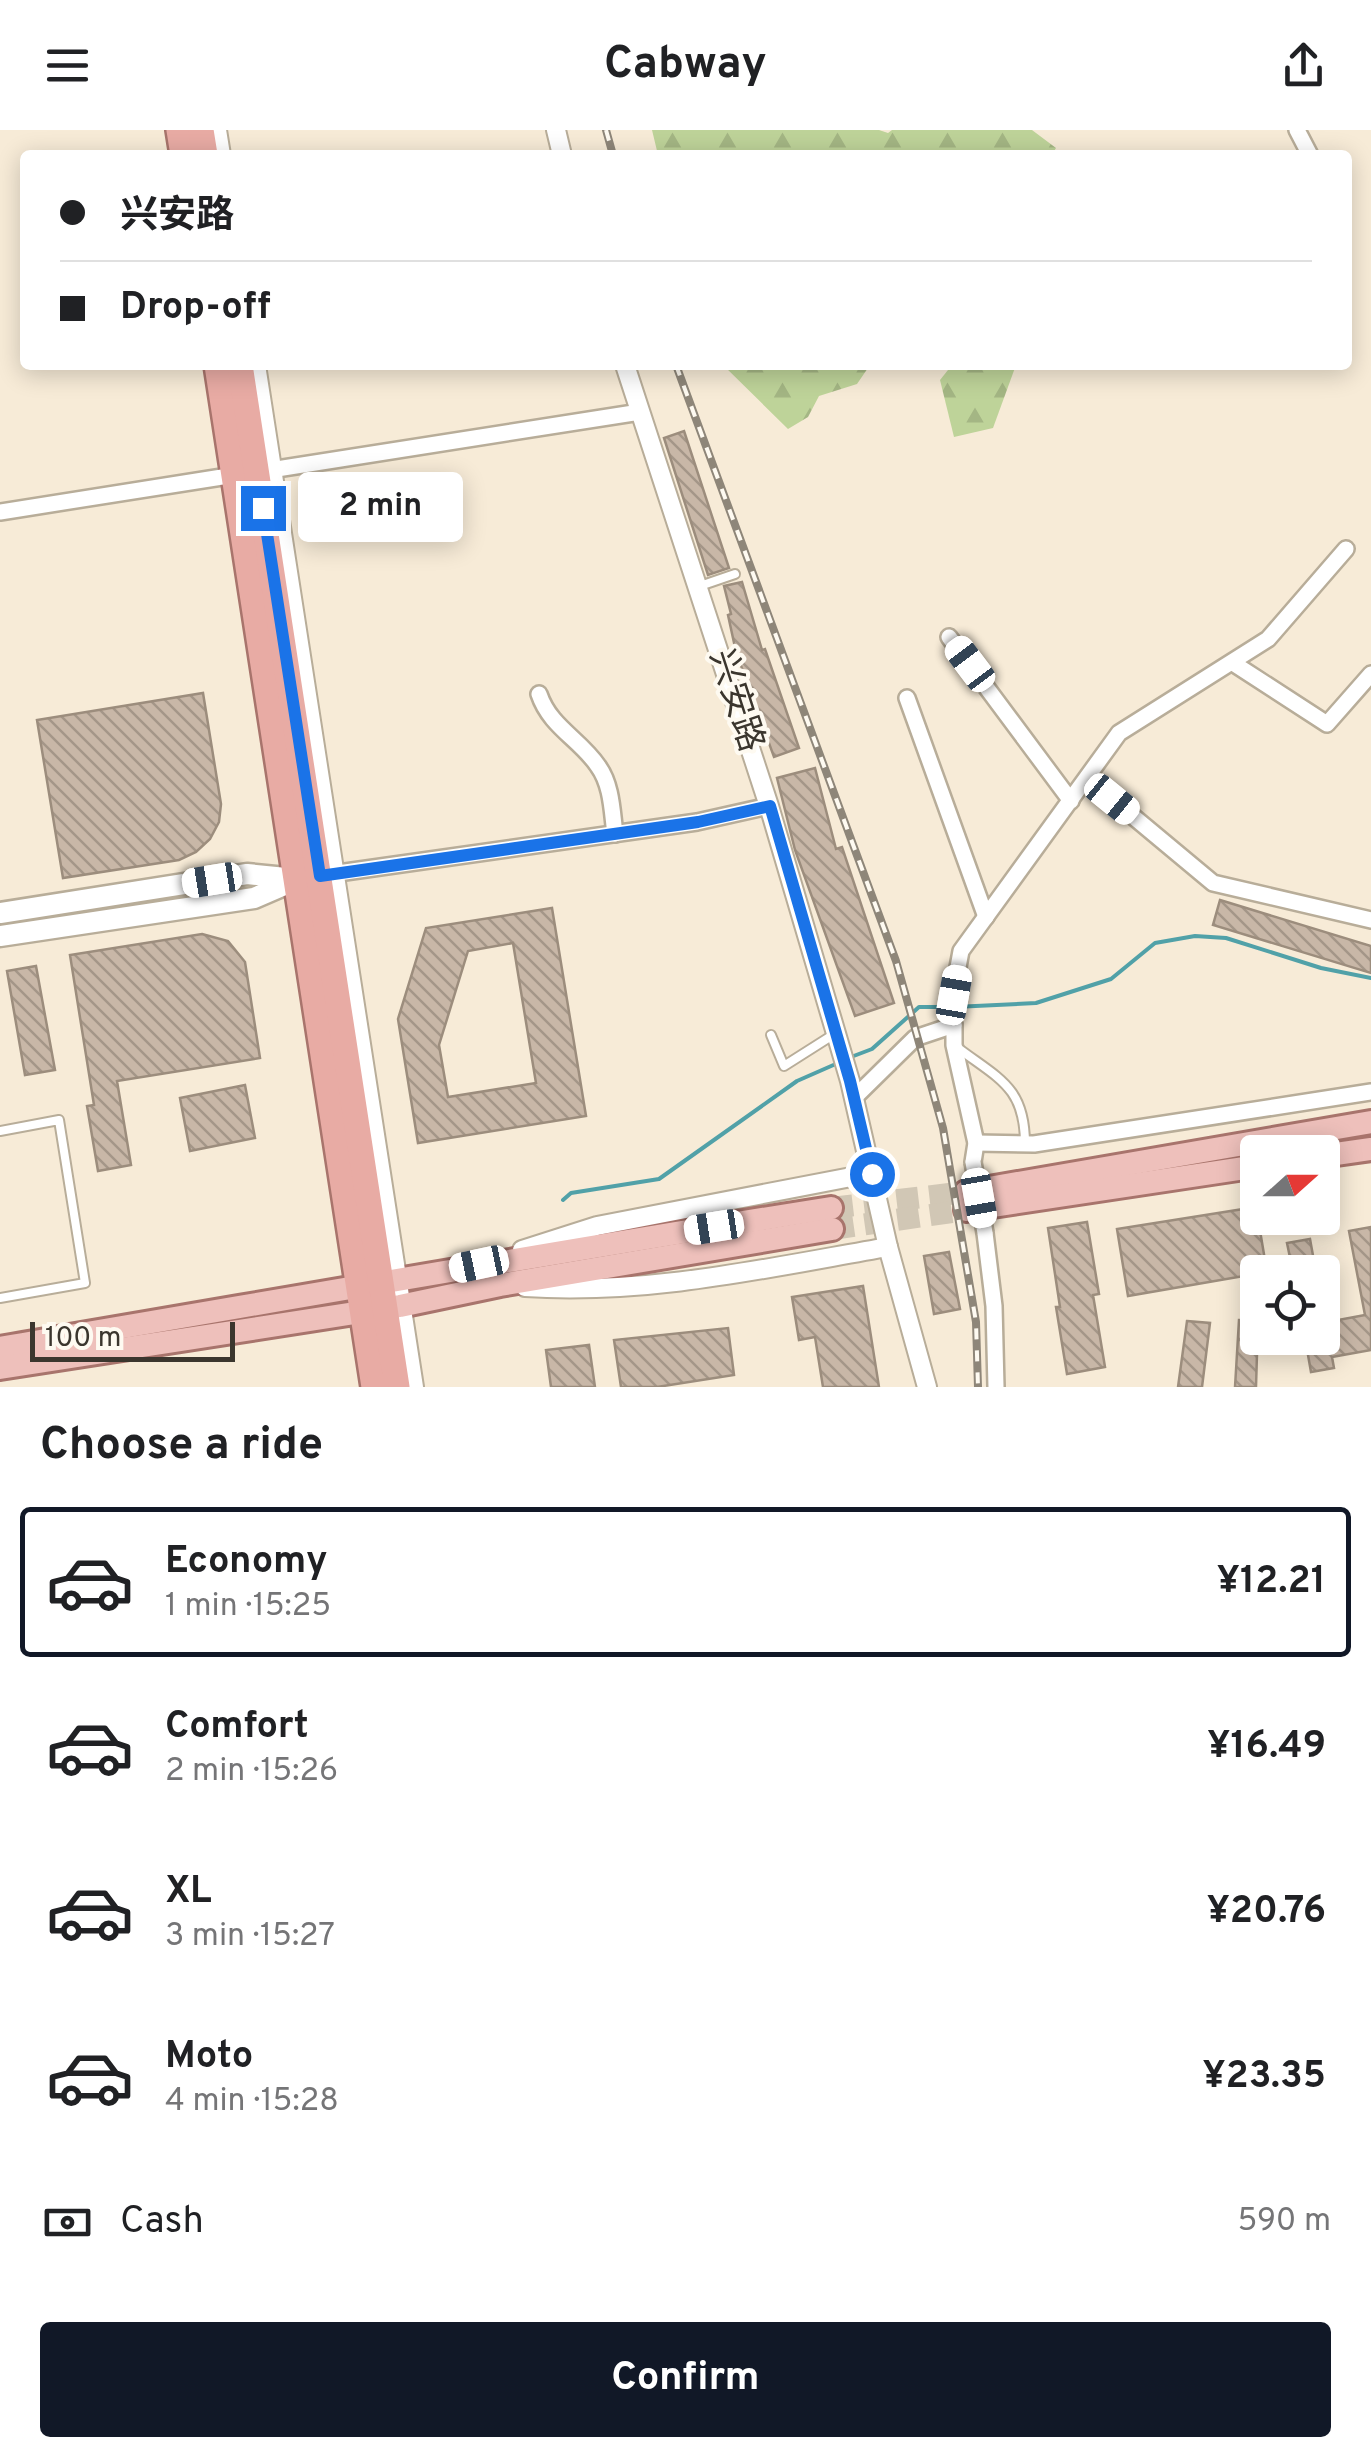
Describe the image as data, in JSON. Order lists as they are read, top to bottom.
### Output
{
  "streets": {
    "street": ["兴安路"]
  },
  "scale_bar": "100 m",
  "north": "right",
  "page": {
    "header": "Cabway",
    "banner": ["兴安路", "Drop-off"],
    "bubble": "2 min",
    "scale": "100 m",
    "heading": "Choose a ride",
    "list": [
      {
        "name": "Economy",
        "note": "1 min · 15:25",
        "value": "¥12.21"
      },
      {
        "name": "Comfort",
        "note": "2 min · 15:26",
        "value": "¥16.49"
      },
      {
        "name": "XL",
        "note": "3 min · 15:27",
        "value": "¥20.76"
      },
      {
        "name": "Moto",
        "note": "4 min · 15:28",
        "value": "¥23.35"
      }
    ],
    "pay": ["Cash", "590 m"],
    "buttons": "Confirm"
  }
}
